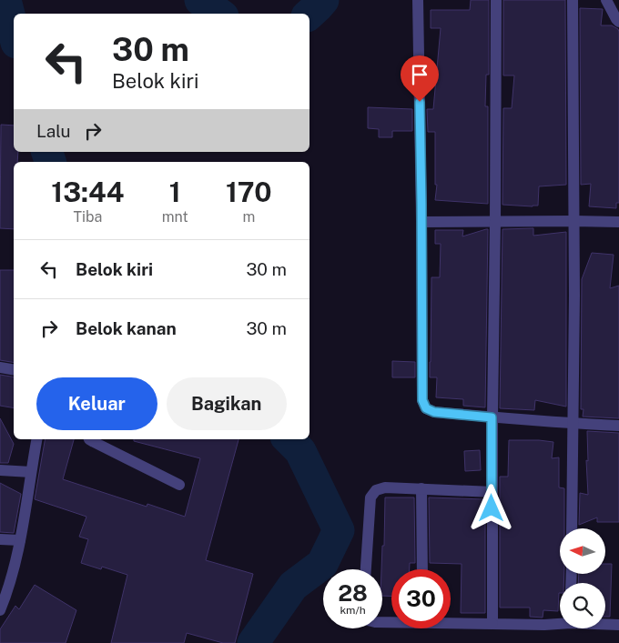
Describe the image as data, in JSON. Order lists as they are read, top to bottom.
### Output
{
  "north": "left",
  "page": {
    "turn": ["30 m", "Belok kiri"],
    "then": "Lalu",
    "eta": [
      "13:44",
      "Tiba",
      "1",
      "mnt",
      "170",
      "m"
    ],
    "list": [
      {
        "name": "Belok kiri",
        "value": "30 m"
      },
      {
        "name": "Belok kanan",
        "value": "30 m"
      }
    ],
    "buttons": ["Keluar", "Bagikan"],
    "speed": "28 km/h",
    "limit": "30"
  }
}
